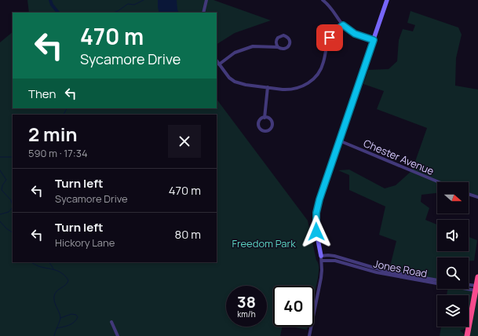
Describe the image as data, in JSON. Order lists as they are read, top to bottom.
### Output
{
  "streets": {
    "street": ["Chester Avenue", "Jones Road"]
  },
  "parks": ["Freedom Park"],
  "north": "right",
  "page": {
    "turn": ["470 m", "Sycamore Drive"],
    "then": "Then",
    "heading": ["2 min", "590 m · 17:34"],
    "list": [
      {
        "name": "Turn left",
        "note": "Sycamore Drive",
        "value": "470 m"
      },
      {
        "name": "Turn left",
        "note": "Hickory Lane",
        "value": "80 m"
      }
    ],
    "speed": "38 km/h",
    "limit": "40"
  }
}
